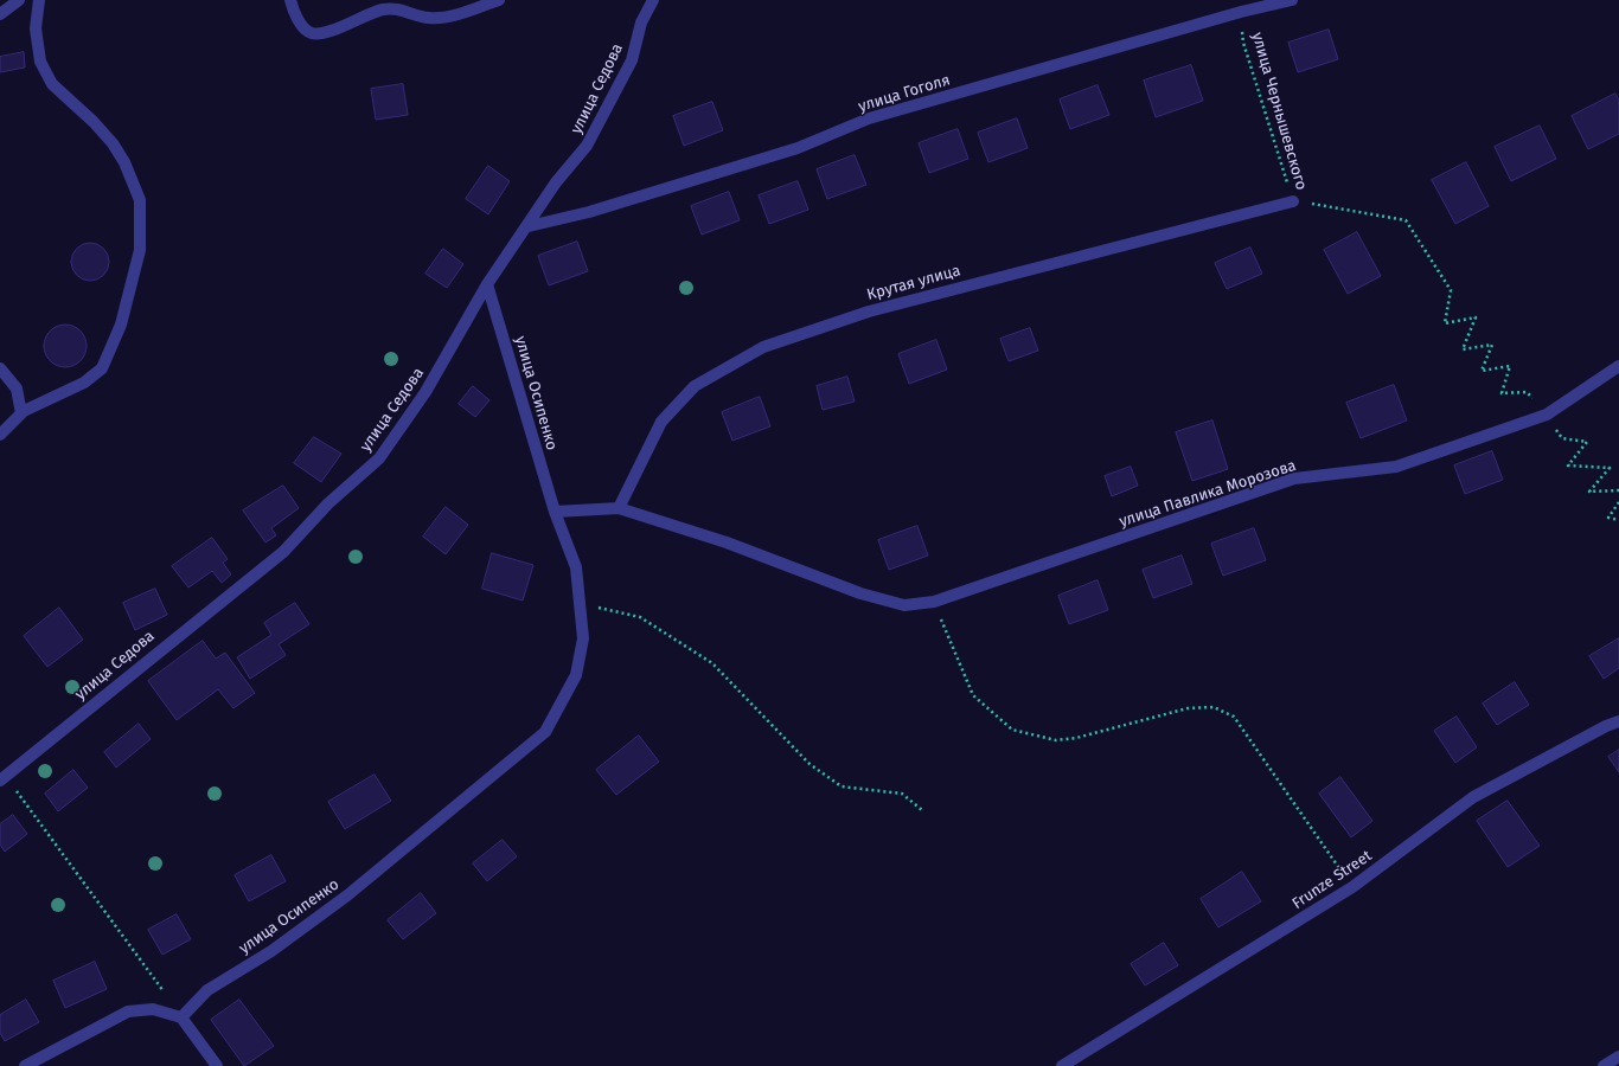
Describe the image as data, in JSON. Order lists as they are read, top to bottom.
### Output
{
  "streets": {
    "street": [
      "улица Седова",
      "улица Гоголя",
      "Крутая улица",
      "улица Осипенко",
      "улица Павлика Морозова",
      "Frunze Street"
    ],
    "path": ["улица Чернышевского"]
  },
  "crossings": [
    ["улица Седова", "улица Гоголя"],
    ["улица Седова", "улица Осипенко"],
    ["улица Гоголя", "улица Чернышевского"],
    ["улица Чернышевского", "Крутая улица"],
    ["Крутая улица", "улица Павлика Морозова"]
  ]
}
